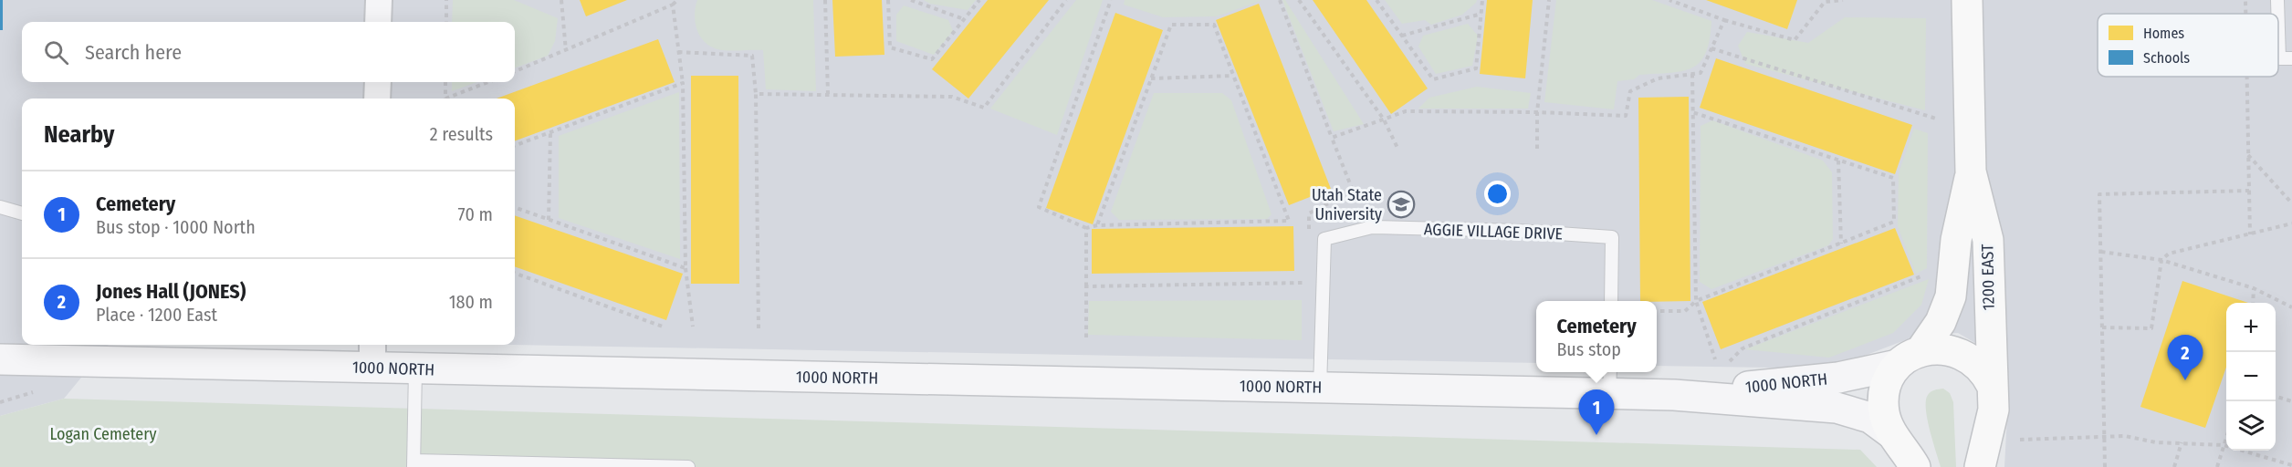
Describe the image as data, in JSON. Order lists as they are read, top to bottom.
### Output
{
  "streets": {
    "main road": ["1200 EAST"],
    "street": ["1000 NORTH"],
    "lane": ["AGGIE VILLAGE DRIVE"]
  },
  "crossings": [
    ["AGGIE VILLAGE DRIVE", "1000 NORTH"],
    ["1200 EAST", "1000 NORTH"]
  ],
  "parks": ["Logan Cemetery"],
  "places": {
    "school or university": ["Utah State University"]
  },
  "legend": ["Homes", "Schools"],
  "page": {
    "search": "Search here",
    "heading": ["Nearby", "2 results"],
    "list": [
      {
        "mark": "1",
        "name": "Cemetery",
        "note": "Bus stop · 1000 North",
        "value": "70 m"
      },
      {
        "mark": "2",
        "name": "Jones Hall (JONES)",
        "note": "Place · 1200 East",
        "value": "180 m"
      }
    ],
    "popup": ["Cemetery", "Bus stop"],
    "map_buttons": ["+", "−"],
    "pins": ["2", "1"]
  }
}
